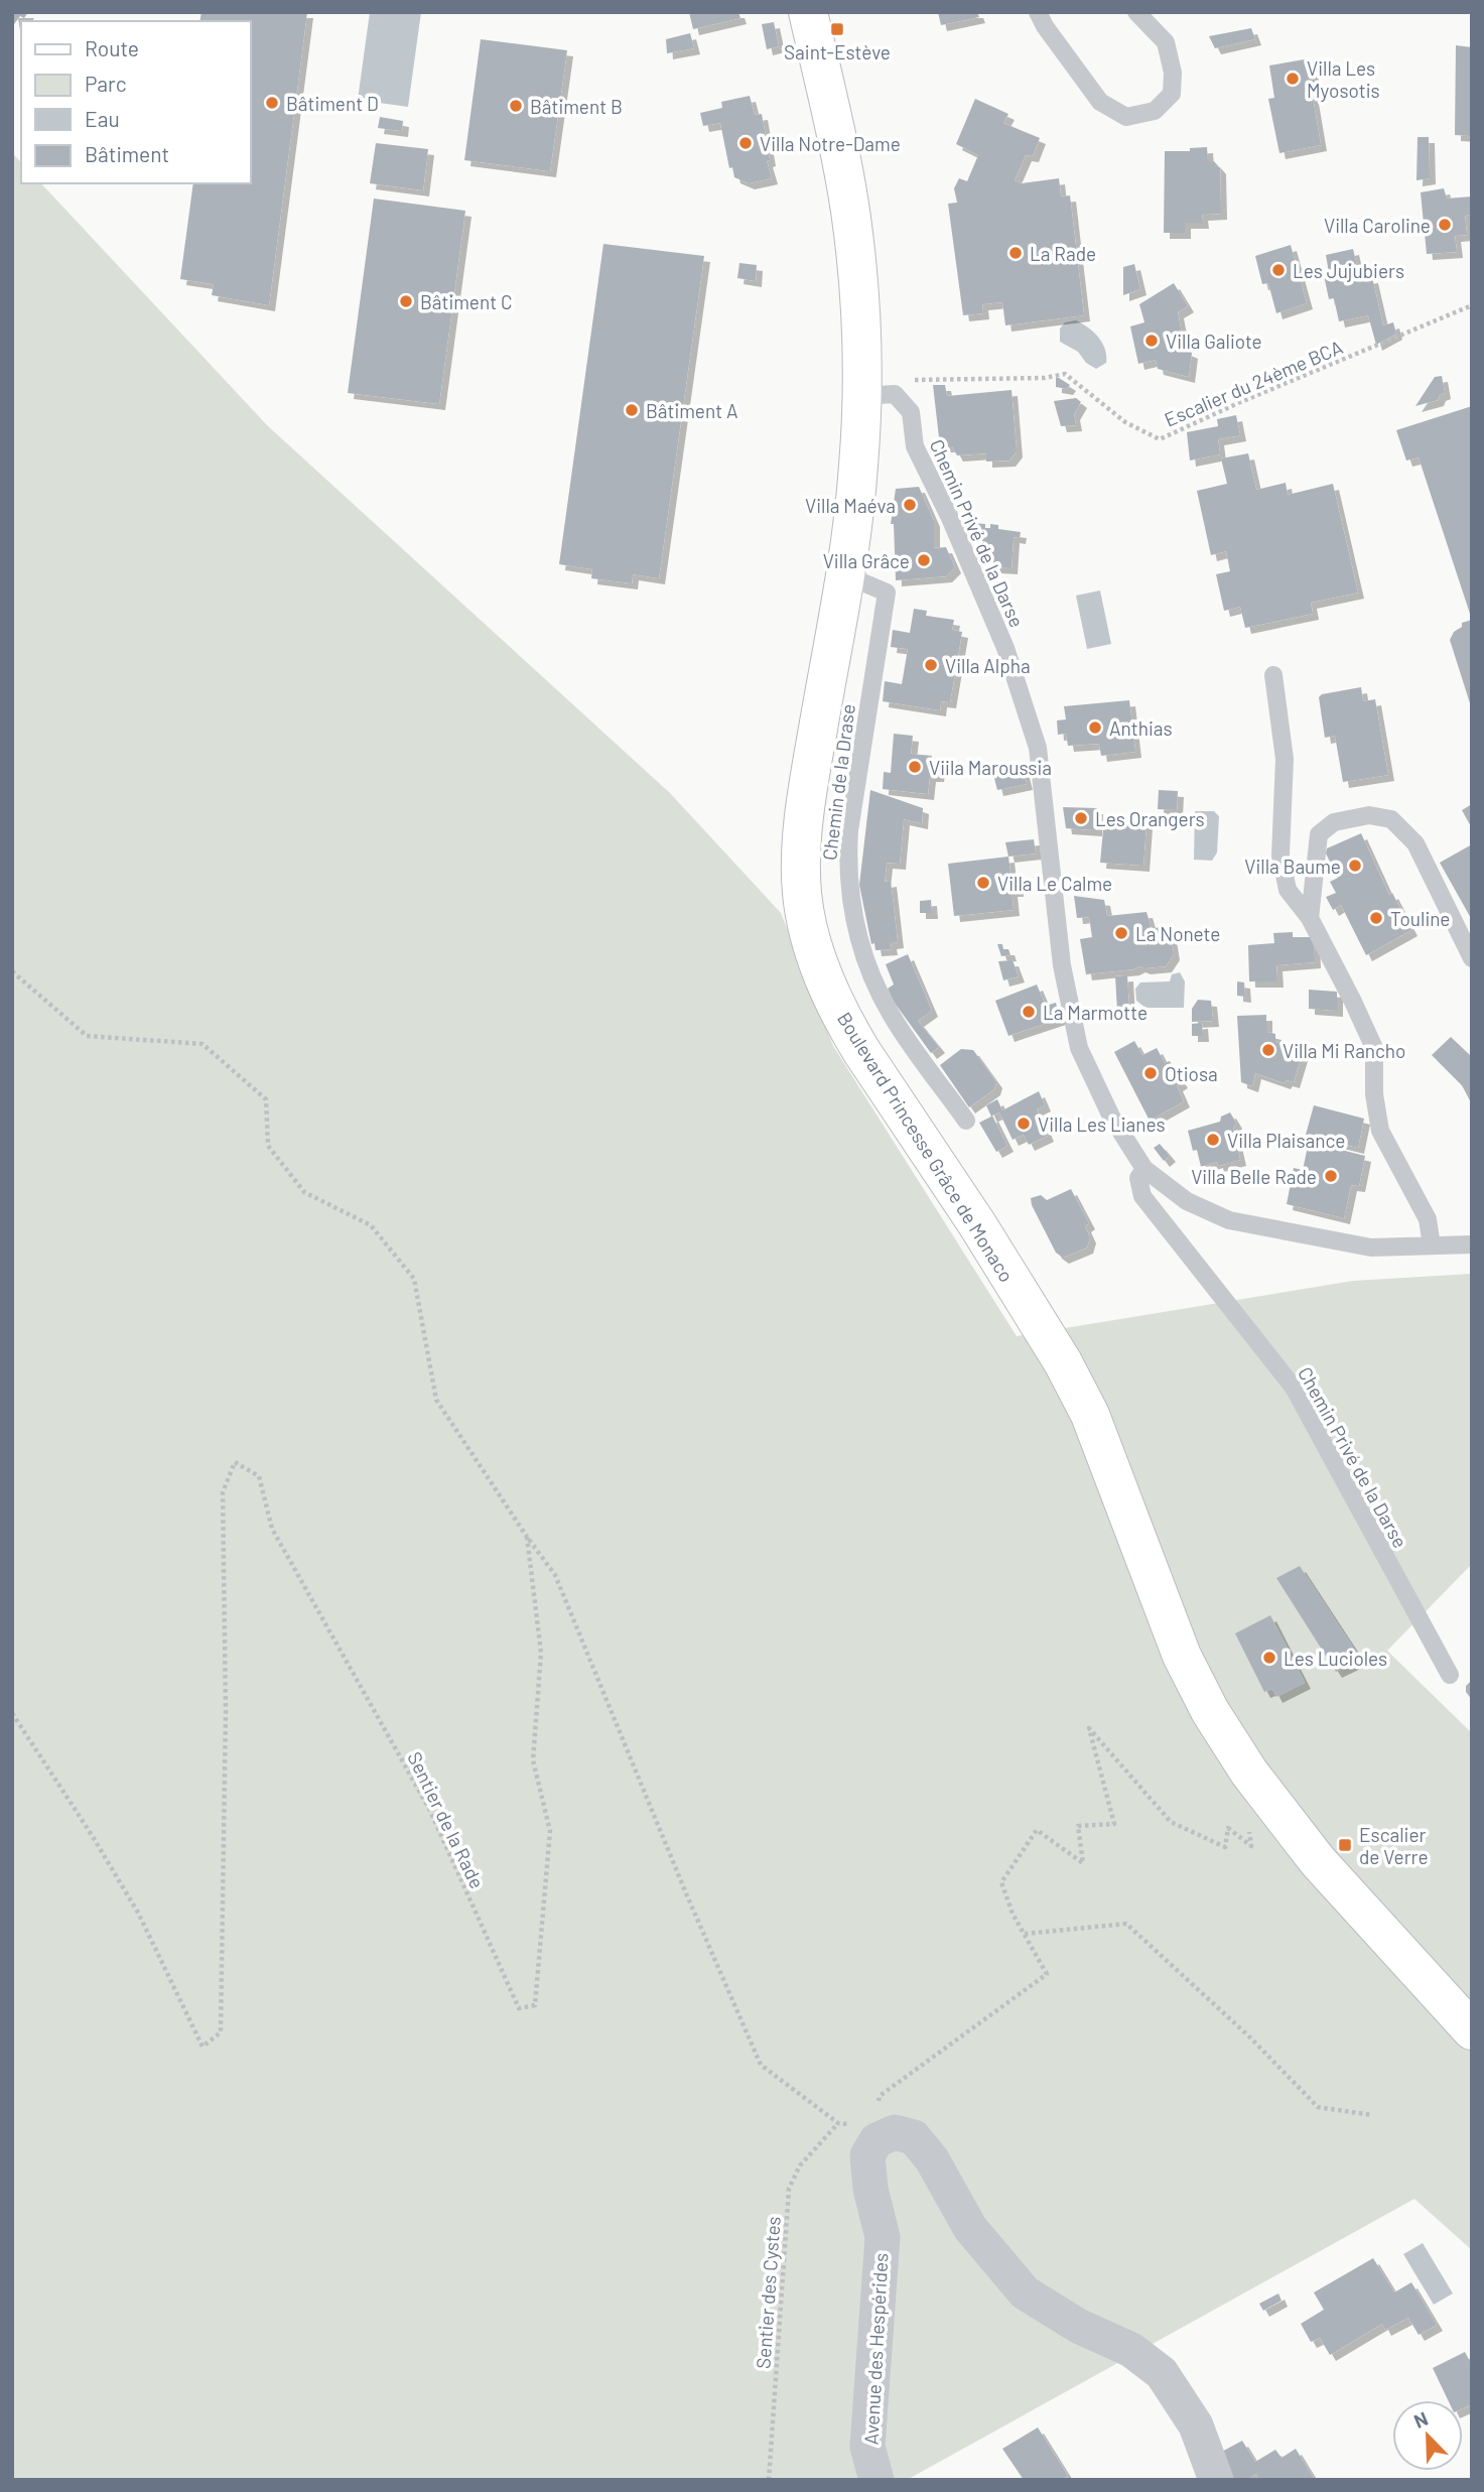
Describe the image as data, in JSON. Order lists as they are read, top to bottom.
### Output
{
  "streets": {
    "main road": ["Boulevard Princesse Grâce de Monaco"],
    "street": ["Avenue des Hespérides"],
    "lane": ["Chemin Privé de la Darse", "Chemin de la Drase"],
    "path": ["Escalier du 24ème BCA", "Sentier de la Rade", "Sentier des Cystes"]
  },
  "crossings": [
    ["Escalier du 24ème BCA", "Chemin Privé de la Darse"],
    ["Escalier du 24ème BCA", "Boulevard Princesse Grâce de Monaco"],
    ["Chemin Privé de la Darse", "Boulevard Princesse Grâce de Monaco"],
    ["Chemin de la Drase", "Boulevard Princesse Grâce de Monaco"]
  ],
  "places": {
    "transit": ["Saint-Estève", "Escalier de Verre"],
    "other": [
      "Villa Les Myosotis",
      "Bâtiment D",
      "Bâtiment B",
      "Villa Notre-Dame",
      "Villa Caroline",
      "La Rade",
      "Les Jujubiers",
      "Bâtiment C",
      "Villa Galiote",
      "Bâtiment A",
      "Villa Maéva",
      "Villa Grâce",
      "Villa Alpha",
      "Anthias",
      "Viila Maroussia",
      "Les Orangers",
      "Villa Baume",
      "Villa Le Calme",
      "Touline",
      "La Nonete",
      "La Marmotte",
      "Villa Mi Rancho",
      "Otiosa",
      "Villa Les Lianes",
      "Villa Plaisance",
      "Villa Belle Rade",
      "Les Lucioles"
    ]
  },
  "legend": [
    "Route",
    "Parc",
    "Eau",
    "Bâtiment"
  ],
  "north": "top left"
}
